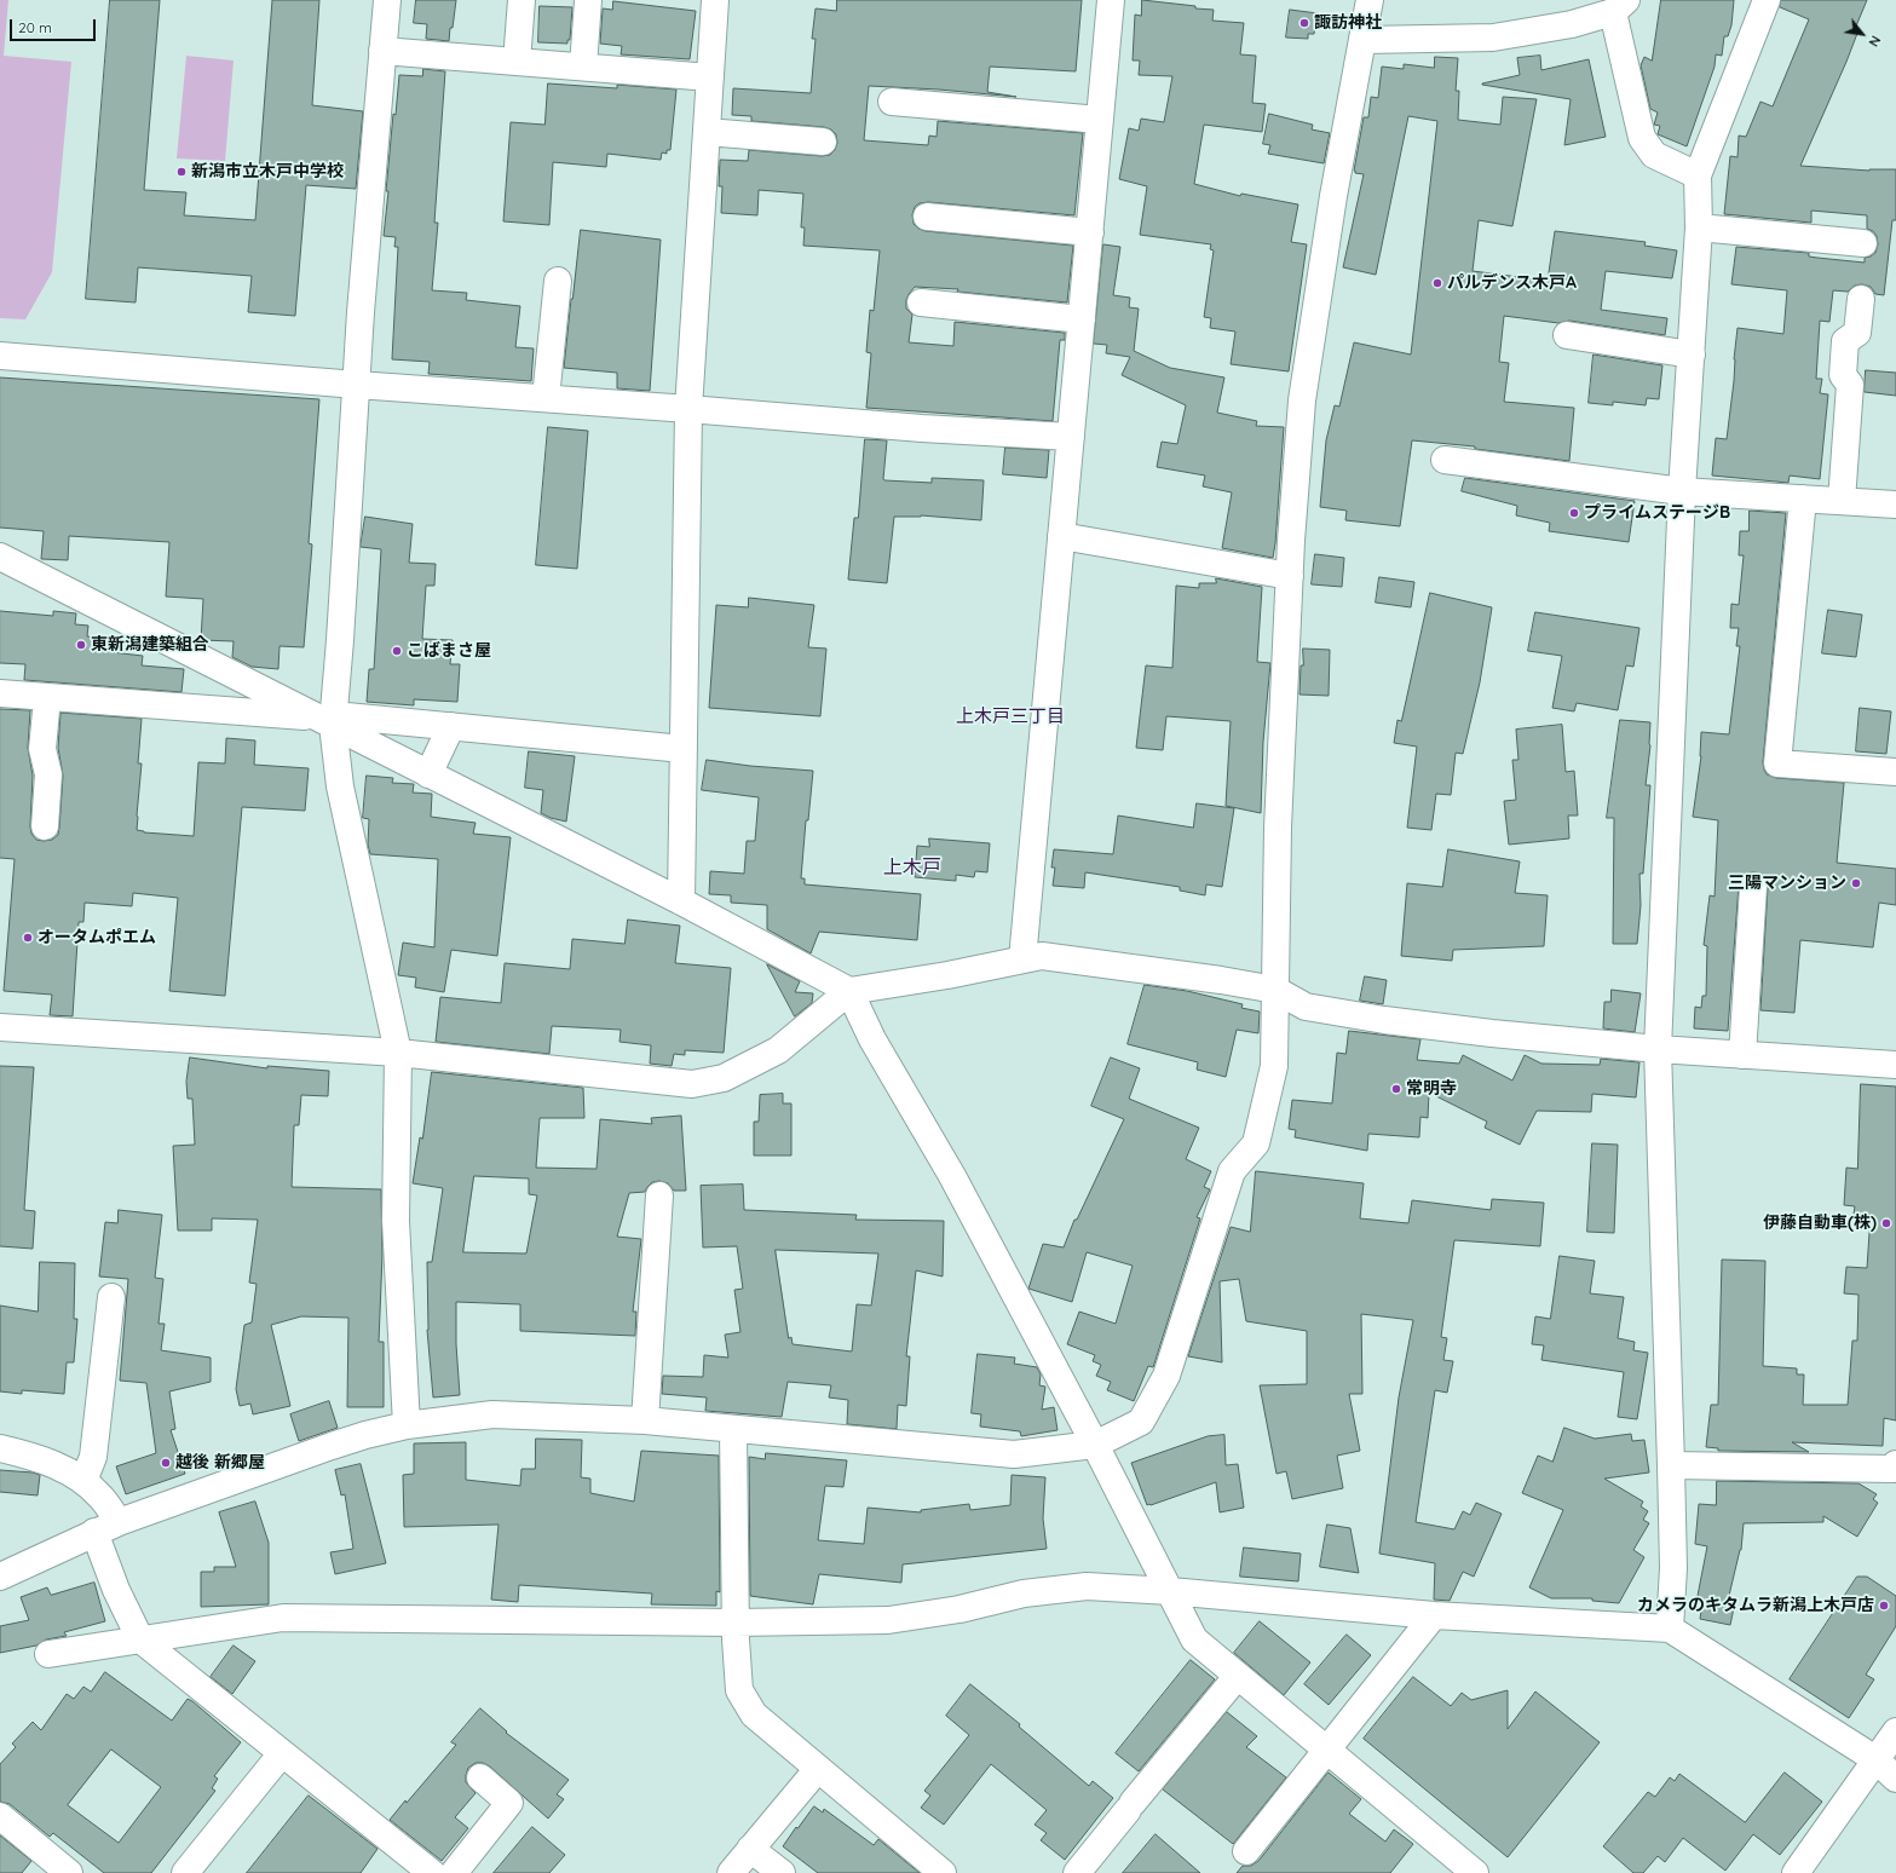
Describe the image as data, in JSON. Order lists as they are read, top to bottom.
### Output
{
  "districts": ["上木戸三丁目", "上木戸"],
  "places": [
    "諏訪神社",
    "新潟市立木戸中学校",
    "パルデンス木戸A",
    "プライムステージB",
    "東新潟建築組合",
    "こばまさ屋",
    "三陽マンション",
    "オータムポエム",
    "常明寺",
    "伊藤自動車(株)",
    "越後 新郷屋",
    "カメラのキタムラ新潟上木戸店"
  ],
  "scale_bar": "20 m",
  "north": "bottom right"
}
